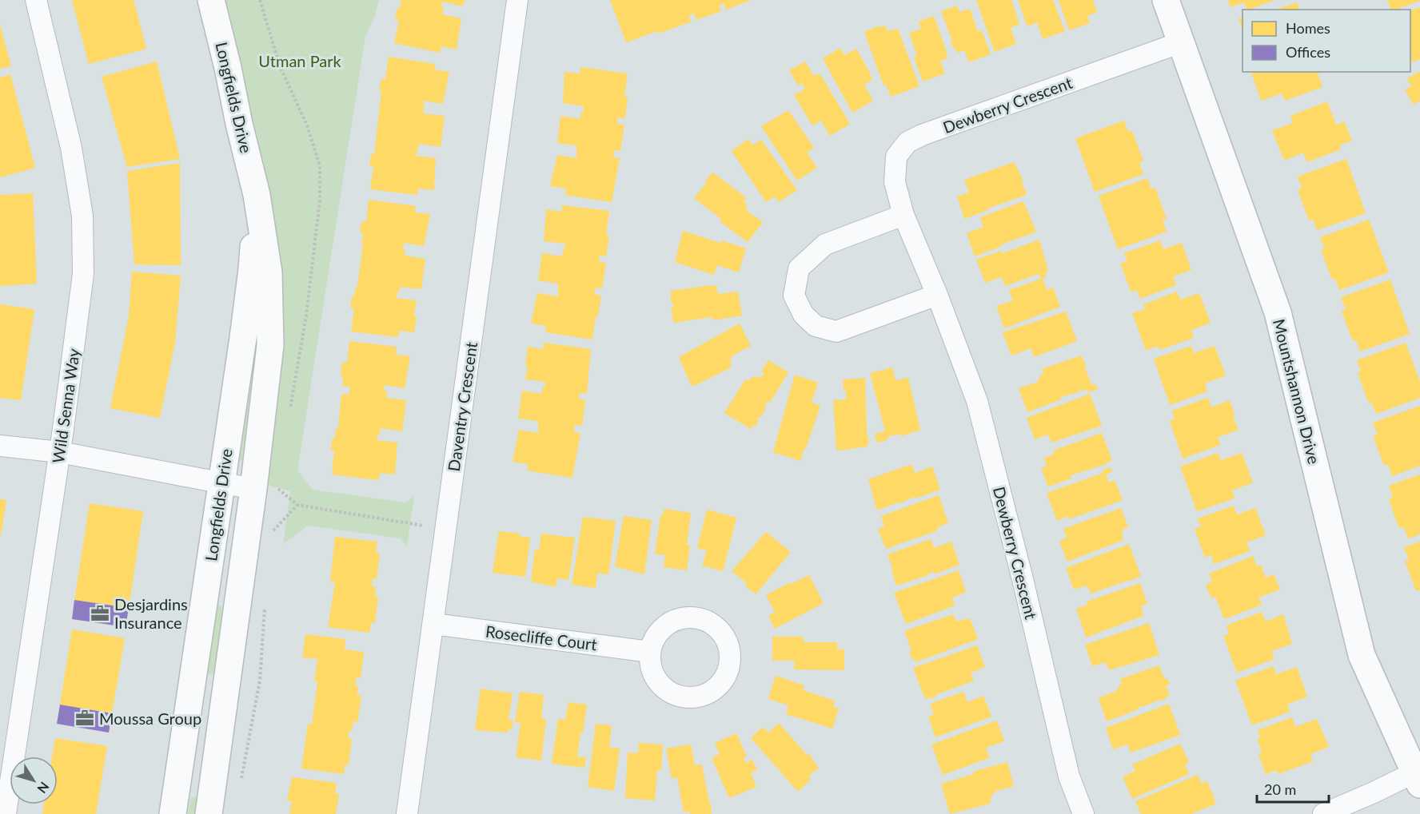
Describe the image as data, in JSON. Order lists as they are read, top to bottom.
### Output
{
  "streets": {
    "street": [
      "Longfields Drive",
      "Dewberry Crescent",
      "Mountshannon Drive",
      "Wild Senna Way",
      "Daventry Crescent",
      "Rosecliffe Court"
    ]
  },
  "crossings": [
    ["Dewberry Crescent", "Mountshannon Drive"],
    ["Daventry Crescent", "Rosecliffe Court"]
  ],
  "parks": ["Utman Park"],
  "places": {
    "office": ["Desjardins Insurance", "Moussa Group"]
  },
  "legend": ["Homes", "Offices"],
  "scale_bar": "20 m",
  "north": "bottom right"
}
